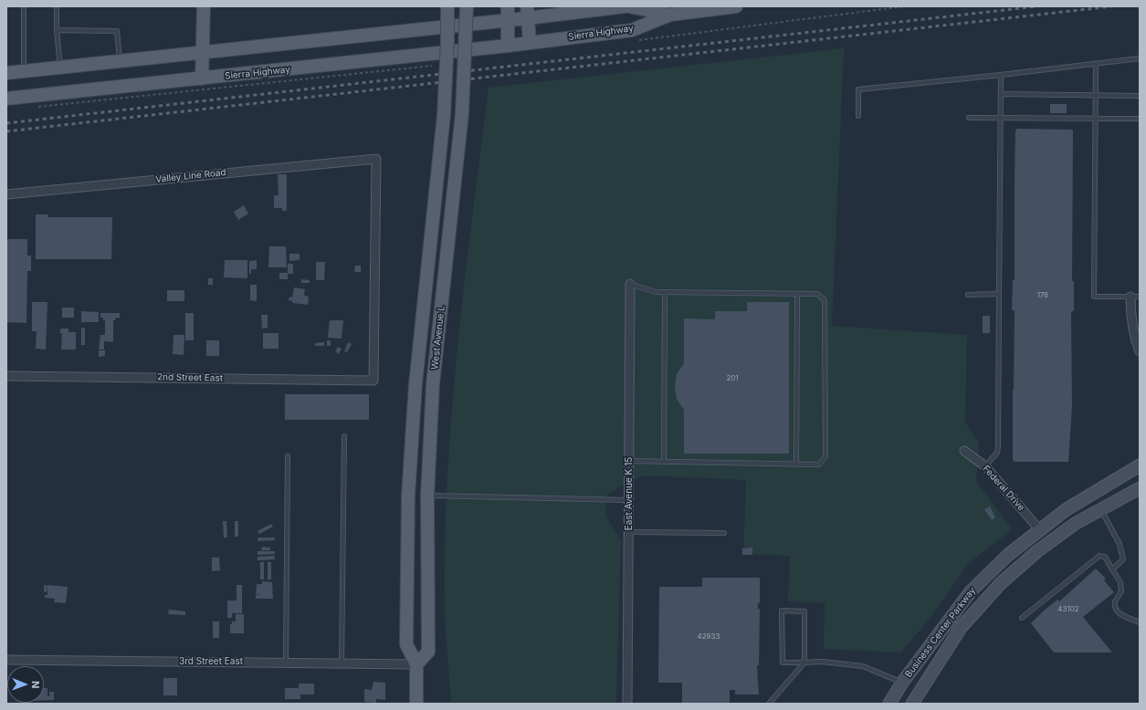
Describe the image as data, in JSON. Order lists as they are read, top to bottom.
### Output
{
  "streets": {
    "main road": ["Sierra Highway", "West Avenue L", "Business Center Parkway"],
    "street": [
      "Valley Line Road",
      "2nd Street East",
      "Federal Drive",
      "East Avenue K 15",
      "3rd Street East"
    ]
  },
  "crossings": [
    ["Valley Line Road", "2nd Street East"],
    ["West Avenue L", "3rd Street East"],
    ["Federal Drive", "Business Center Parkway"]
  ],
  "house_numbers": [
    "176",
    "201",
    "43102",
    "42933"
  ],
  "north": "right"
}
